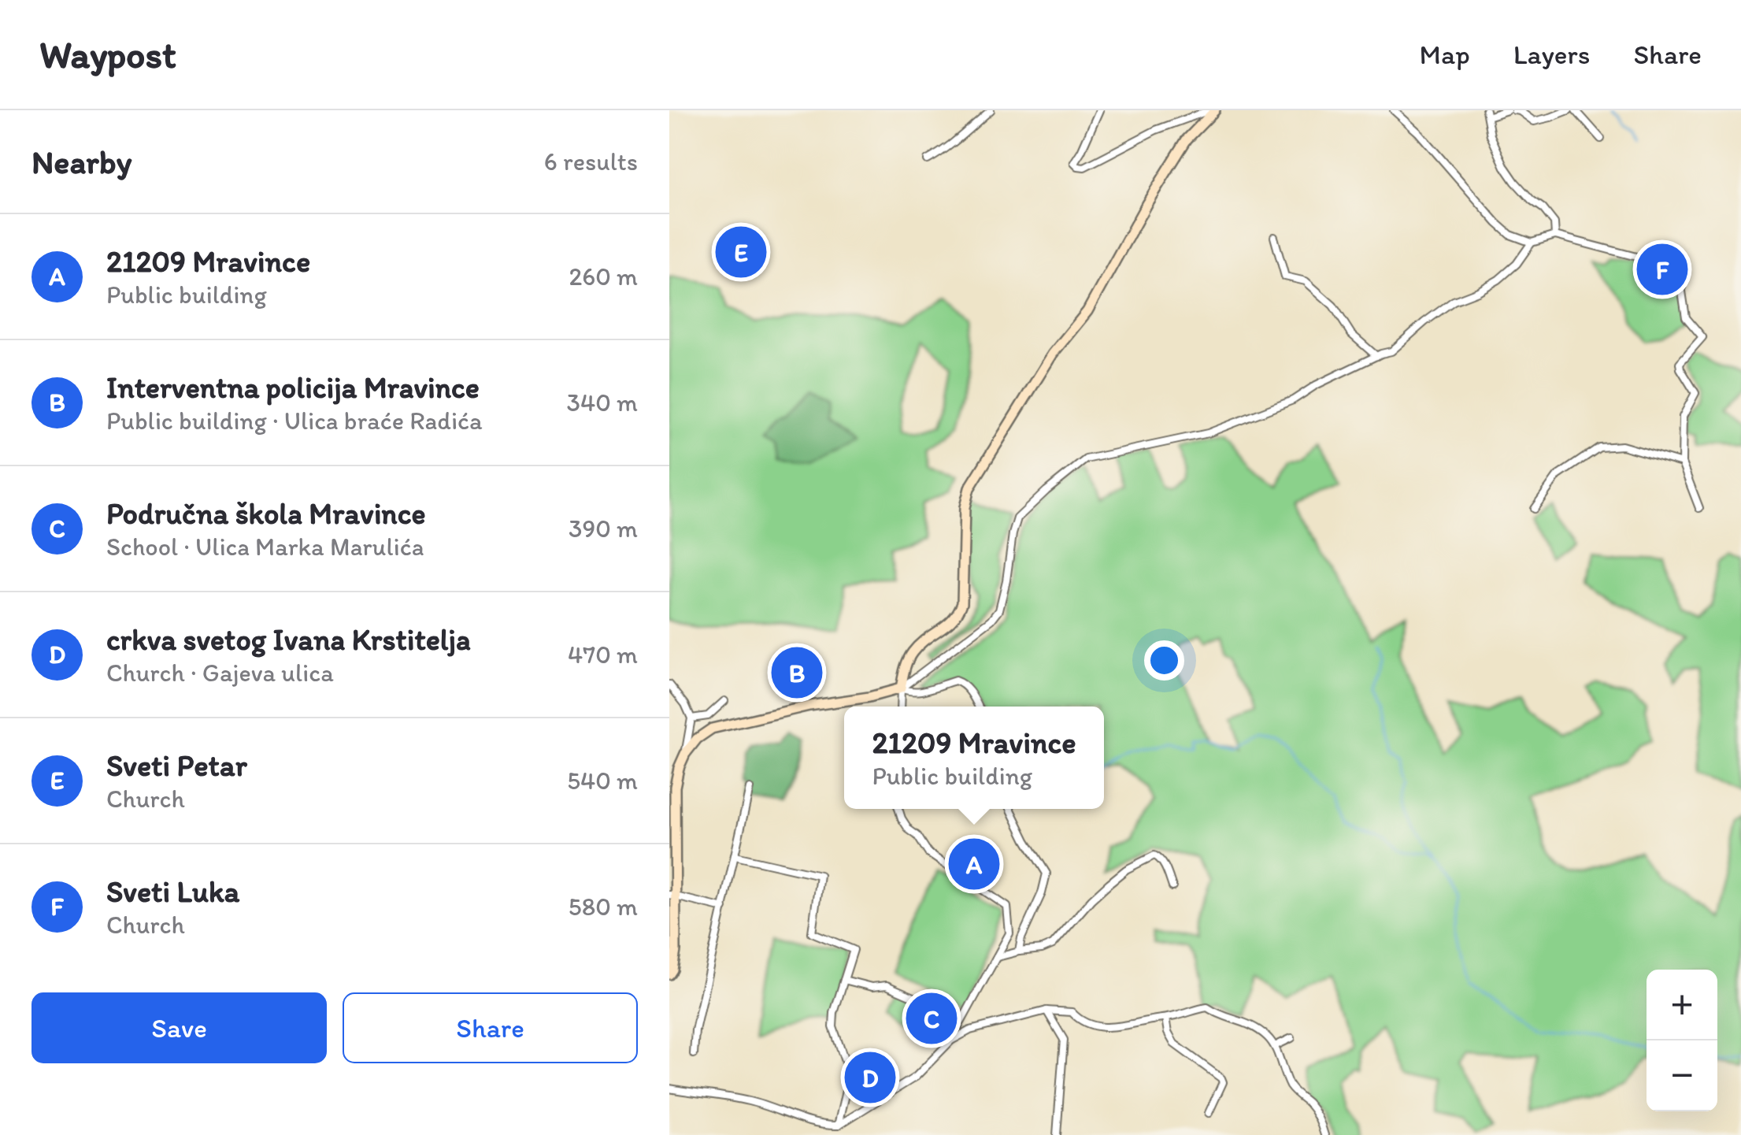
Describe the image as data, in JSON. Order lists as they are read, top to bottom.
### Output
{
  "page": {
    "header": "Waypost",
    "nav": ["Map", "Layers", "Share"],
    "heading": ["Nearby", "6 results"],
    "list": [
      {
        "mark": "A",
        "name": "21209 Mravince",
        "note": "Public building",
        "value": "260 m"
      },
      {
        "mark": "B",
        "name": "Interventna policija Mravince",
        "note": "Public building · Ulica braće Radića",
        "value": "340 m"
      },
      {
        "mark": "C",
        "name": "Područna škola Mravince",
        "note": "School · Ulica Marka Marulića",
        "value": "390 m"
      },
      {
        "mark": "D",
        "name": "crkva svetog Ivana Krstitelja",
        "note": "Church · Gajeva ulica",
        "value": "470 m"
      },
      {
        "mark": "E",
        "name": "Sveti Petar",
        "note": "Church",
        "value": "540 m"
      },
      {
        "mark": "F",
        "name": "Sveti Luka",
        "note": "Church",
        "value": "580 m"
      }
    ],
    "pins": [
      "E",
      "F",
      "B",
      "A",
      "C",
      "D"
    ],
    "popup": ["21209 Mravince", "Public building"],
    "buttons": ["Save", "Share"],
    "map_buttons": ["+", "−"]
  }
}
